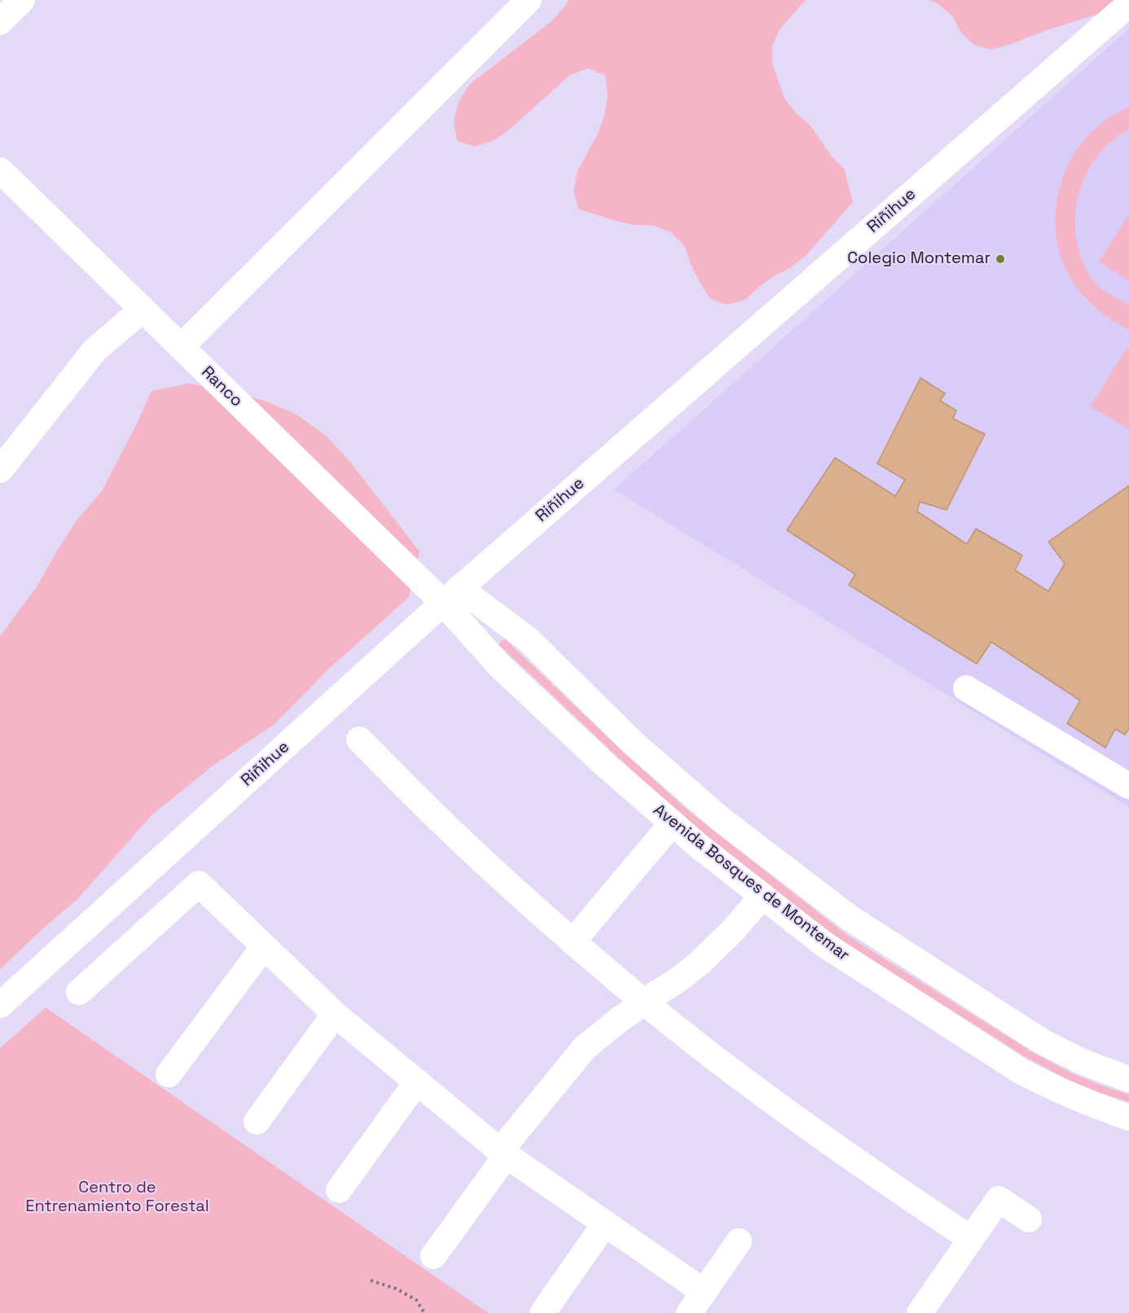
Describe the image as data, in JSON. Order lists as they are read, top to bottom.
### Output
{
  "streets": {
    "street": ["Riñihue", "Ranco", "Avenida Bosques de Montemar"]
  },
  "crossings": [
    ["Riñihue", "Ranco"],
    ["Riñihue", "Avenida Bosques de Montemar"],
    ["Ranco", "Avenida Bosques de Montemar"]
  ],
  "parks": ["Centro de Entrenamiento Forestal"],
  "places": ["Colegio Montemar"]
}
